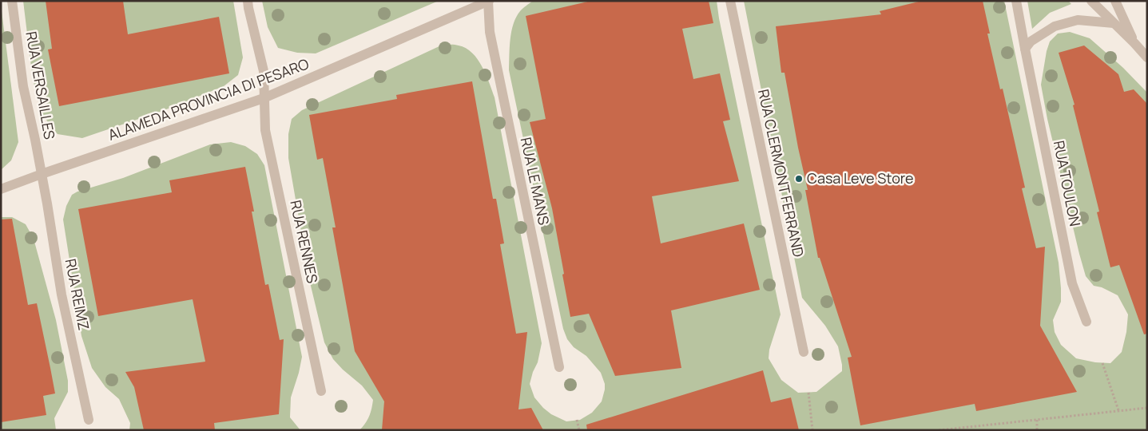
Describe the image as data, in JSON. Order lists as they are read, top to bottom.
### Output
{
  "streets": {
    "street": [
      "RUA VERSAILLES",
      "ALAMEDA PROVINCIA DI PESARO",
      "RUA CLERMONT FERRAND",
      "RUA LE MANS",
      "RUA TOULON",
      "RUA RENNES",
      "RUA REIMZ"
    ]
  },
  "crossings": [
    ["RUA VERSAILLES", "ALAMEDA PROVINCIA DI PESARO"],
    ["RUA VERSAILLES", "RUA REIMZ"],
    ["ALAMEDA PROVINCIA DI PESARO", "RUA LE MANS"],
    ["ALAMEDA PROVINCIA DI PESARO", "RUA RENNES"],
    ["ALAMEDA PROVINCIA DI PESARO", "RUA REIMZ"]
  ],
  "places": ["Casa Leve Store"]
}
